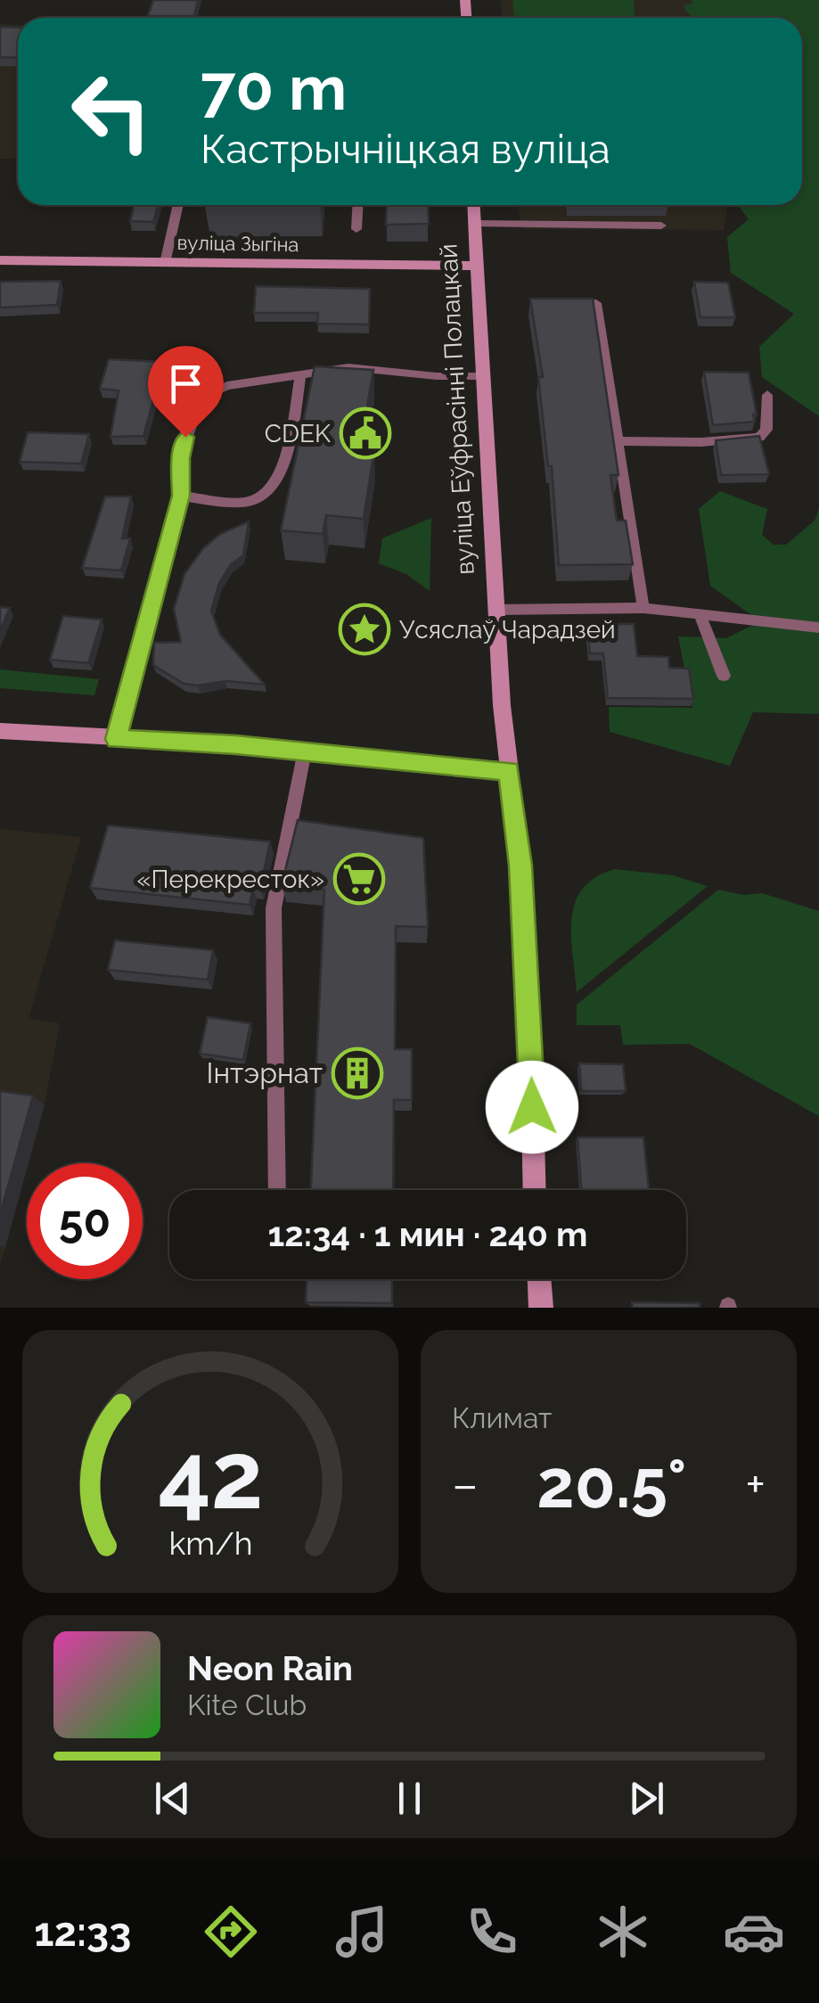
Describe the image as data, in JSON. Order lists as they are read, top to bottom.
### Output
{
  "streets": {
    "main road": ["вуліца Зыгіна", "вуліца Еўфрасінні Полацкай"]
  },
  "crossings": [
    ["вуліца Зыгіна", "вуліца Еўфрасінні Полацкай"]
  ],
  "places": {
    "public building": ["CDEK"],
    "place": ["Усяслаў Чарадзей"],
    "supermarket": ["«Перекресток»"],
    "building": ["Інтэрнат"]
  },
  "page": {
    "turn": ["70 m", "Кастрычніцкая вуліца"],
    "limit": "50",
    "trip": "12:34 · 1 мин · 240 m",
    "tile": "Климат",
    "heat": ["−", "20.5°", "+"],
    "song": ["Neon Rain", "Kite Club"],
    "tabs": "12:33",
    "gauge": ["42", "km/h"]
  }
}
